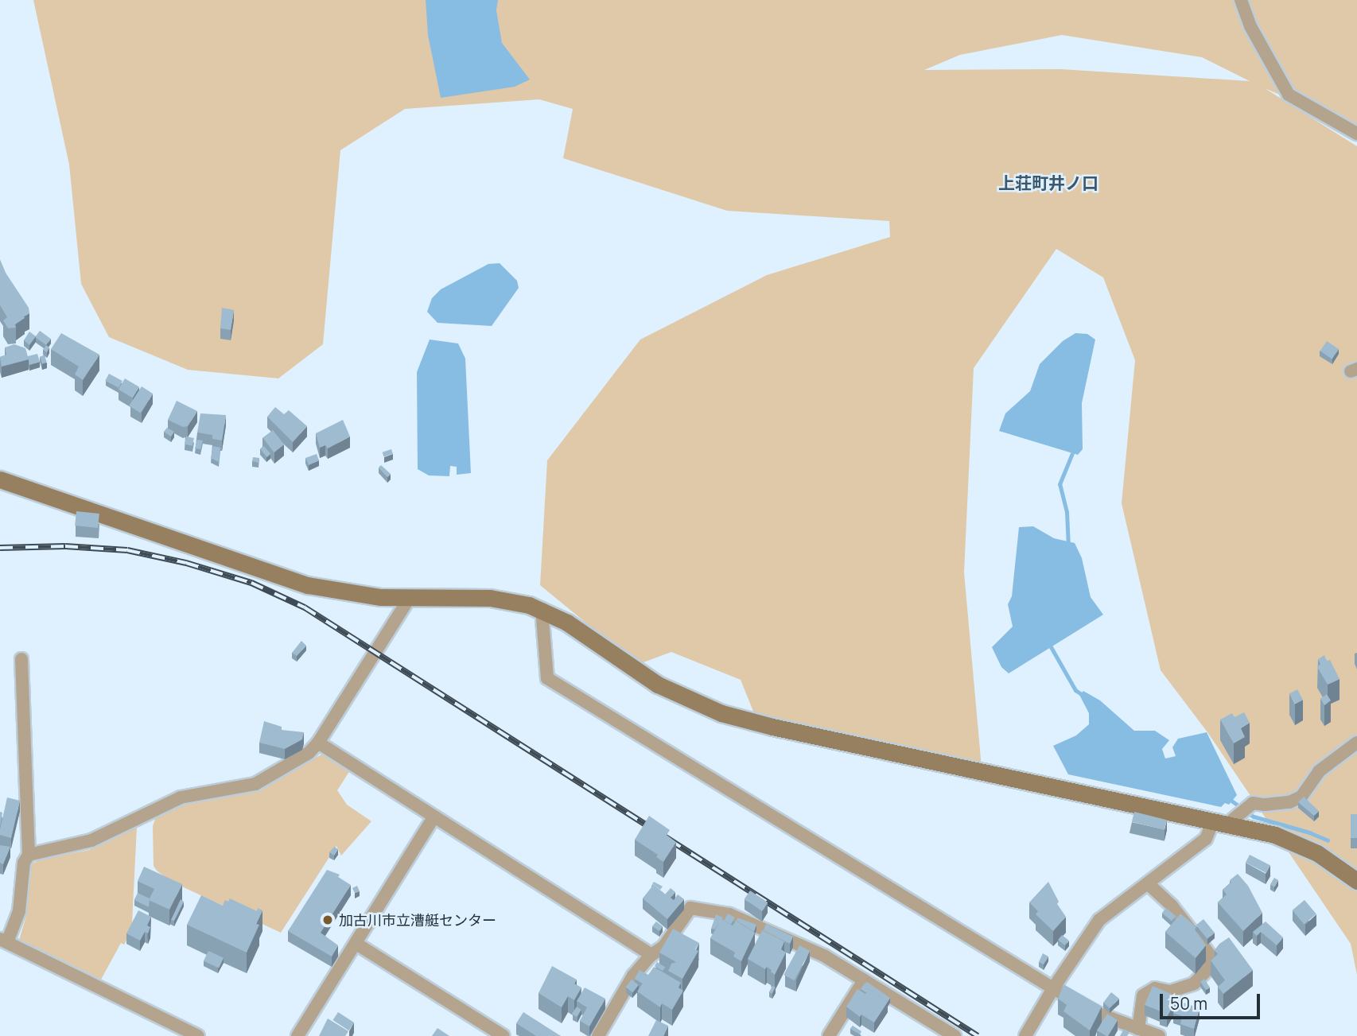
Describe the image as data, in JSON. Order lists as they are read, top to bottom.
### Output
{
  "districts": ["上荘町井ノ口"],
  "places": ["加古川市立漕艇センター"],
  "scale_bar": "50 m"
}
